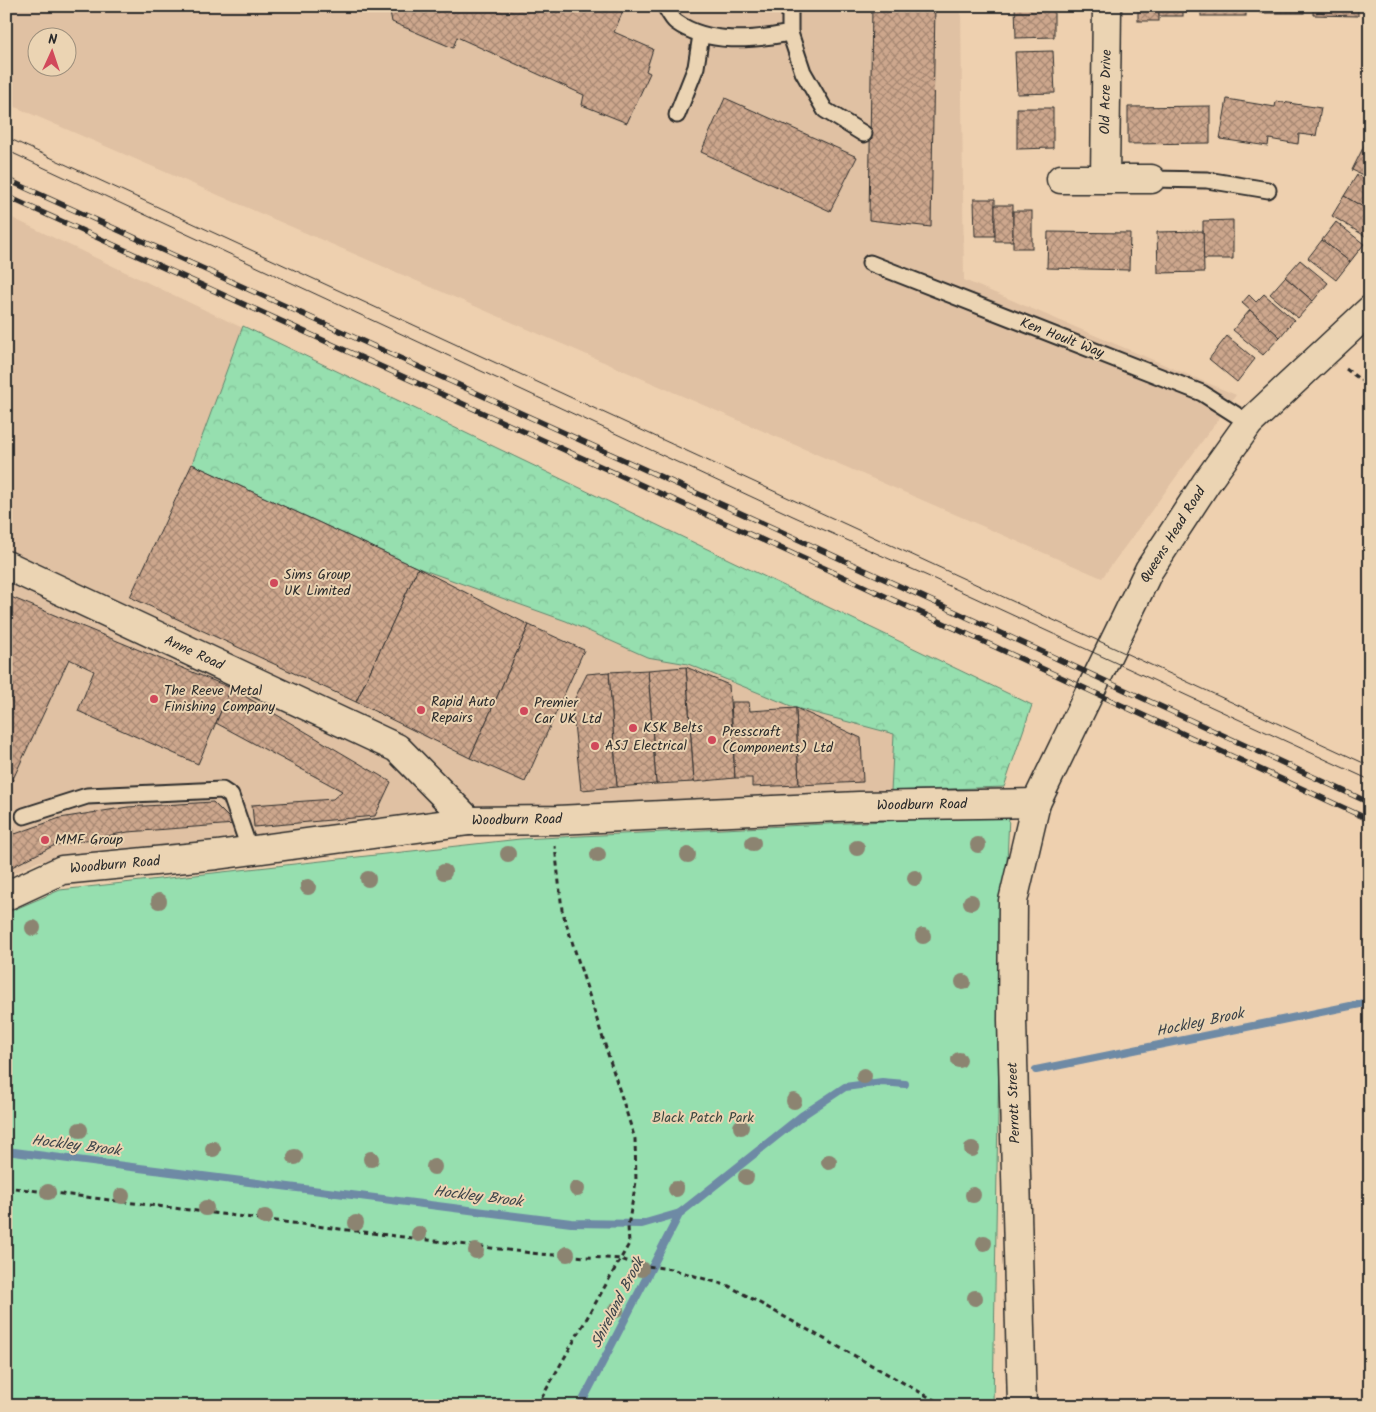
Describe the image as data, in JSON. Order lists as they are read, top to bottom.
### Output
{
  "streets": {
    "street": [
      "Old Acre Drive",
      "Queens Head Road",
      "Anne Road",
      "Woodburn Road",
      "Perrott Street"
    ],
    "lane": ["Ken Hoult Way"]
  },
  "crossings": [
    ["Ken Hoult Way", "Queens Head Road"],
    ["Queens Head Road", "Woodburn Road"],
    ["Queens Head Road", "Perrott Street"],
    ["Anne Road", "Woodburn Road"],
    ["Woodburn Road", "Perrott Street"]
  ],
  "water": ["Hockley Brook", "Shireland Brook"],
  "parks": ["Black Patch Park"],
  "places": [
    "Sims Group UK Limited",
    "The Reeve Metal Finishing Company",
    "Rapid Auto Repairs",
    "Premier Car UK Ltd",
    "KSK Belts",
    "Presscraft (Components) Ltd",
    "ASJ Electrical",
    "MMF Group"
  ],
  "north": "top"
}
